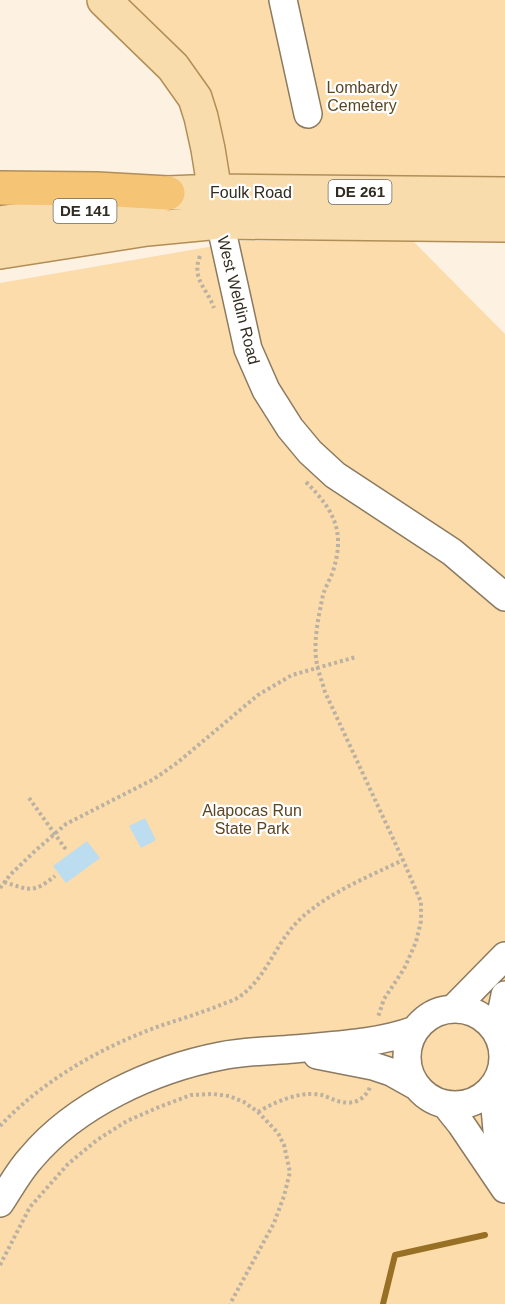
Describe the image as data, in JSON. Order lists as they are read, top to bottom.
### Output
{
  "streets": {
    "main road": [
      "Foulk Road",
      "DE 261",
      "DE 141",
      "West Weldin Road"
    ]
  },
  "crossings": [
    ["Foulk Road", "West Weldin Road"]
  ],
  "parks": ["Lombardy Cemetery", "Alapocas Run State Park"]
}
